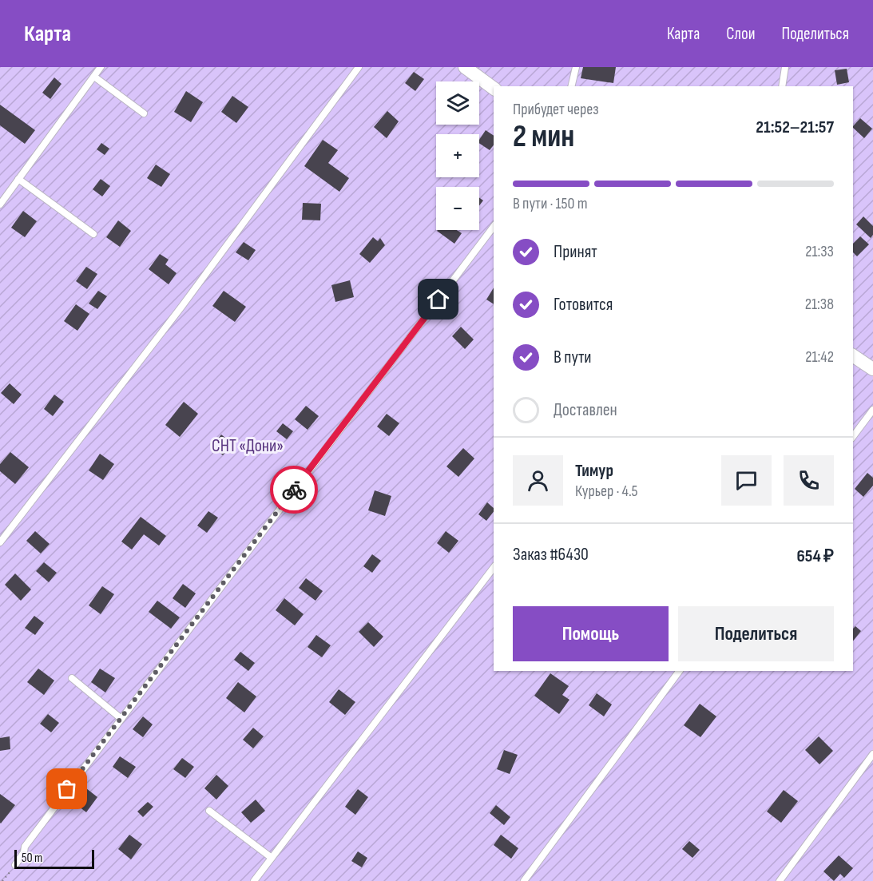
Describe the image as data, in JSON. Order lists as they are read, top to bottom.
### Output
{
  "parks": ["СНТ «Дони»"],
  "scale_bar": "50 m",
  "page": {
    "header": "Карта",
    "nav": ["Карта", "Слои", "Поделиться"],
    "map_buttons": ["+", "−"],
    "heading": ["2 мин", "Прибудет через", "21:52–21:57"],
    "panel": [
      "Тимур",
      "Курьер · 4.5",
      "Заказ #6430",
      "654 ₽"
    ],
    "bar": "В пути · 150 m",
    "list": [
      ["Принят", "21:33"],
      ["Готовится", "21:38"],
      ["В пути", "21:42"],
      "Доставлен"
    ],
    "buttons": ["Помощь", "Поделиться"],
    "scale": "50 m"
  }
}
